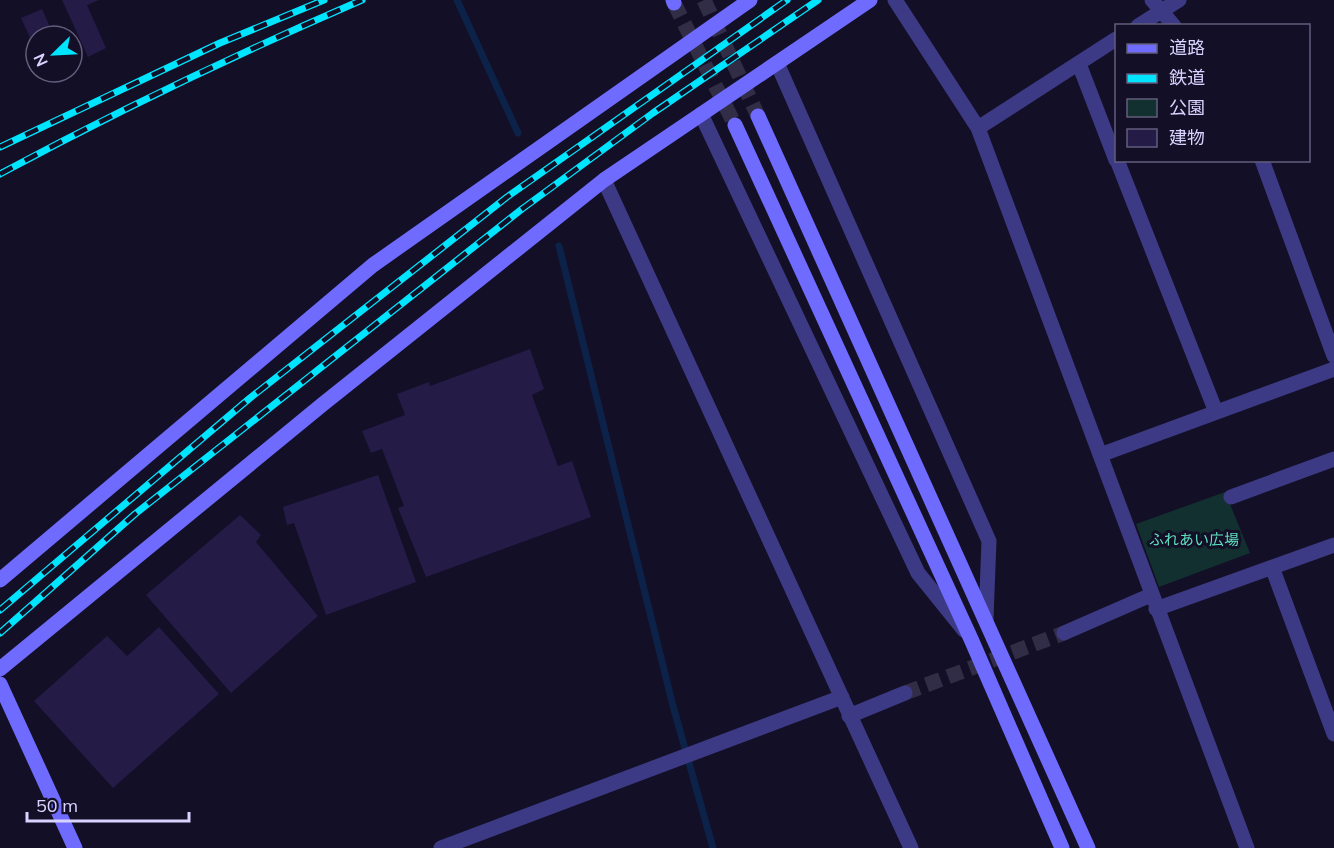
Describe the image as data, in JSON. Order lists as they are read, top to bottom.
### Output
{
  "parks": ["ふれあい広場"],
  "legend": [
    "道路",
    "鉄道",
    "公園",
    "建物"
  ],
  "scale_bar": "50 m",
  "north": "bottom left"
}
